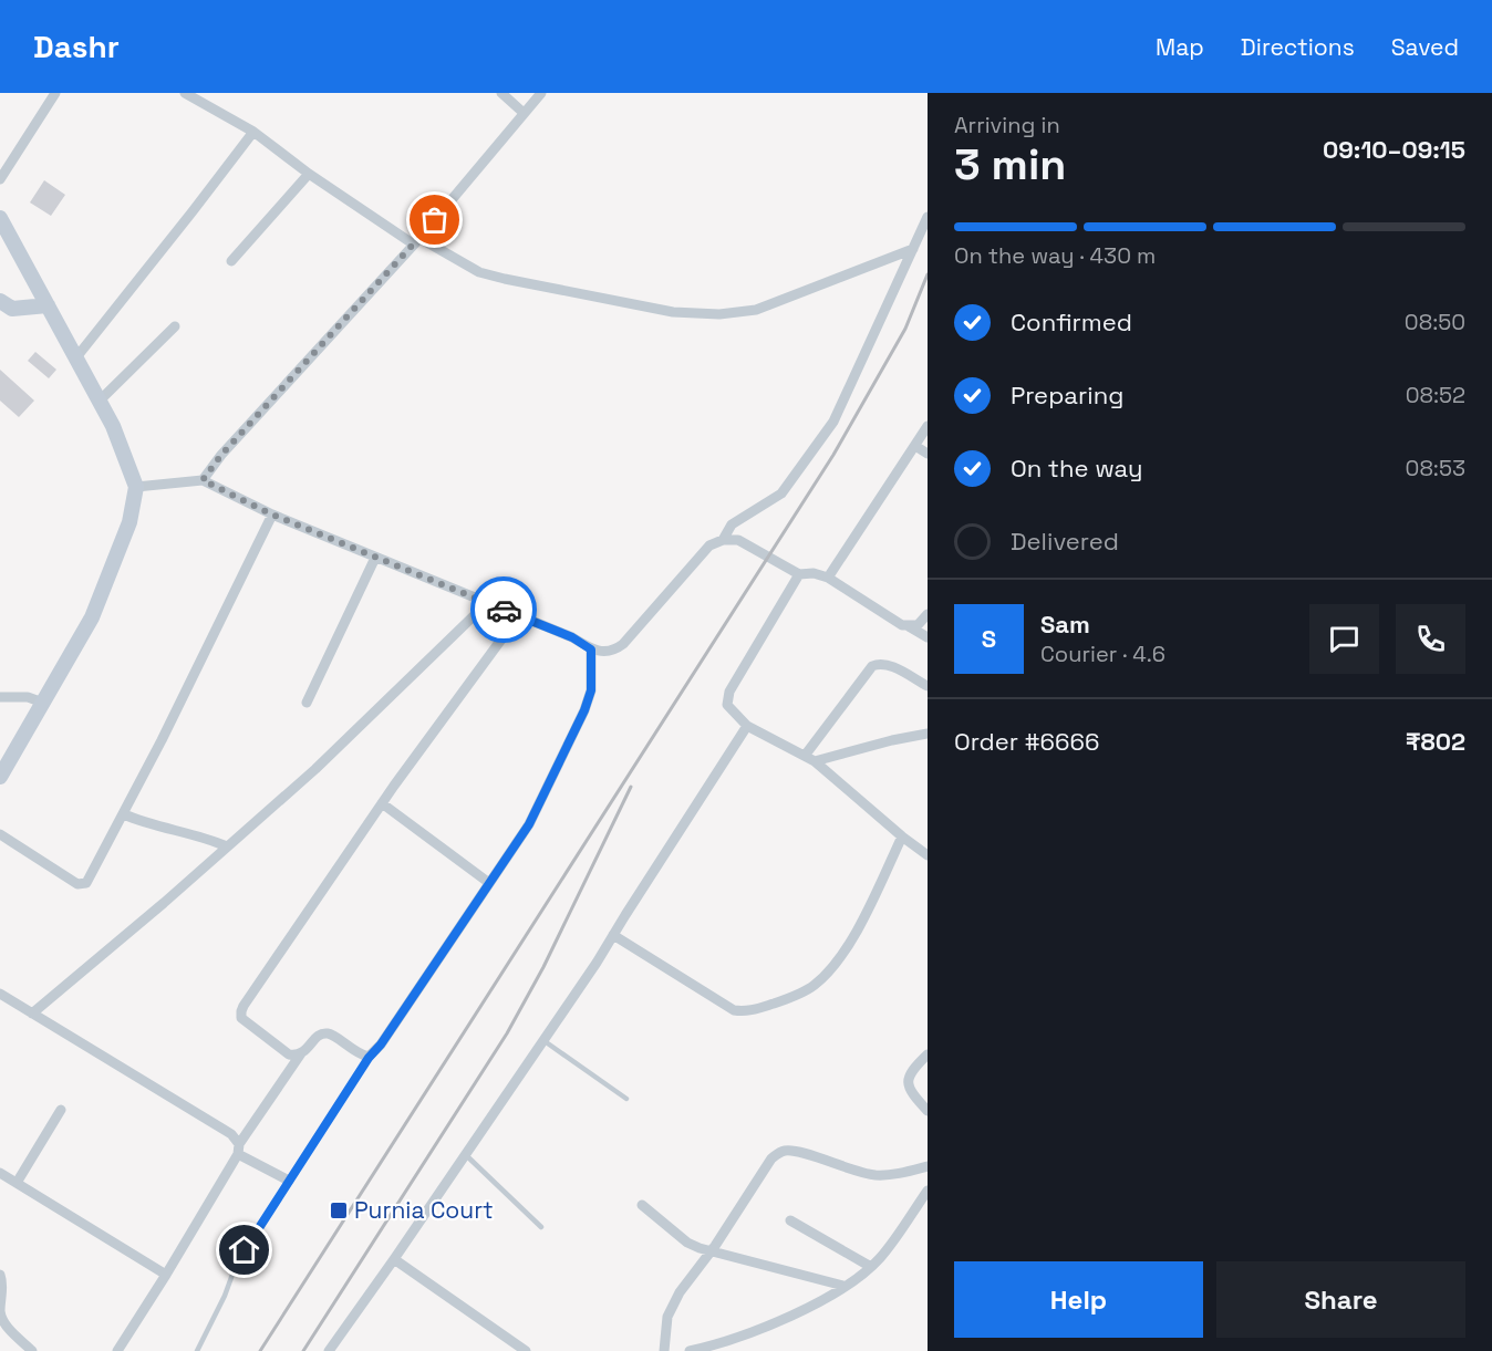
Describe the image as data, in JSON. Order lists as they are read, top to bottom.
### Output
{
  "places": {
    "transit": ["Purnia Court"]
  },
  "page": {
    "header": "Dashr",
    "nav": ["Map", "Directions", "Saved"],
    "heading": ["3 min", "Arriving in", "09:10–09:15"],
    "panel": [
      "Sam",
      "Courier · 4.6",
      "Order #6666",
      "₹802"
    ],
    "bar": "On the way · 430 m",
    "list": [
      ["Confirmed", "08:50"],
      ["Preparing", "08:52"],
      ["On the way", "08:53"],
      "Delivered"
    ],
    "round": "S",
    "buttons": ["Help", "Share"]
  }
}
